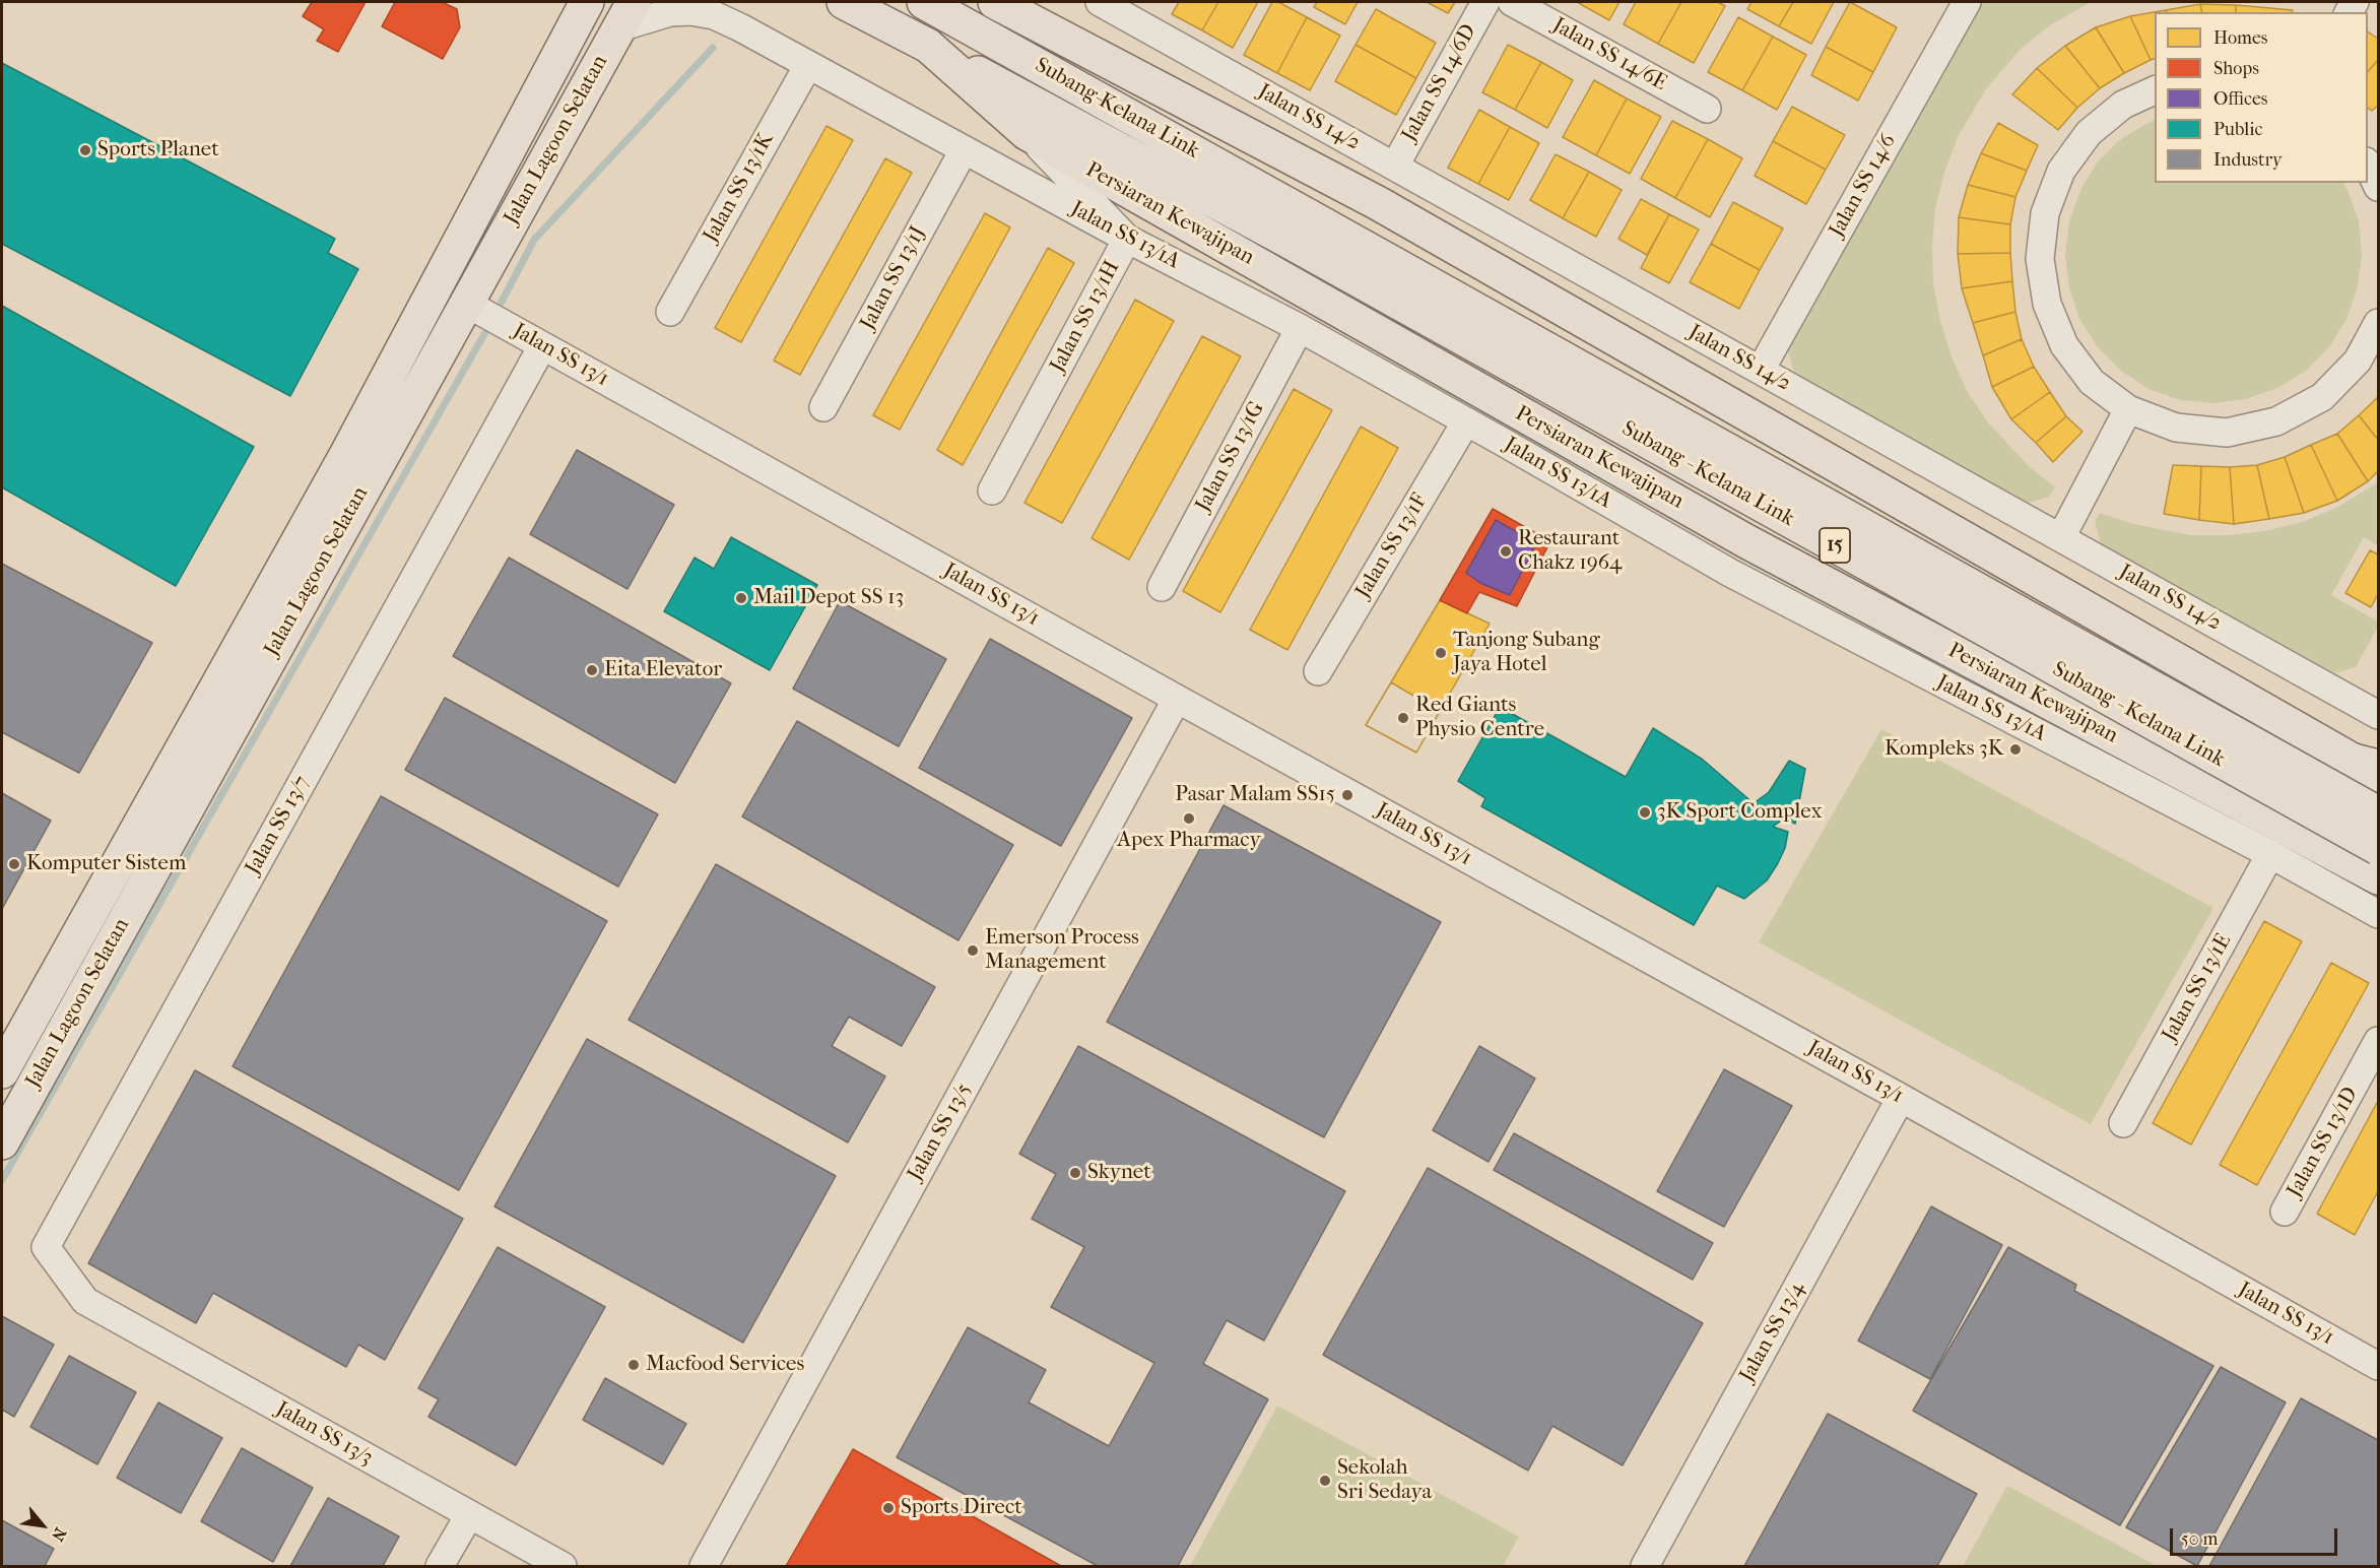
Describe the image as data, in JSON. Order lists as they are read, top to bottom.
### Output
{
  "streets": {
    "main road": [
      "Subang-Kelana Link",
      "Jalan Lagoon Selatan",
      "Persiaran Kewajipan",
      "Subang - Kelana Link",
      "15"
    ],
    "street": [
      "Jalan SS 14/6E",
      "Jalan SS 14/6D",
      "Jalan SS 14/2",
      "Jalan SS 14/6",
      "Jalan SS 13/1K",
      "Jalan SS 13/1A",
      "Jalan SS 13/1J",
      "Jalan SS 13/1H",
      "Jalan SS 13/1",
      "Jalan SS 13/1G",
      "Jalan SS 13/1F",
      "Jalan SS 13/7",
      "Jalan SS 13/1E",
      "Jalan SS 13/5",
      "Jalan SS 13/1D",
      "Jalan SS 13/4",
      "Jalan SS 13/3"
    ]
  },
  "crossings": [
    ["Jalan SS 14/6D", "Jalan SS 14/2"],
    ["Subang-Kelana Link", "Persiaran Kewajipan"],
    ["Subang-Kelana Link", "Subang - Kelana Link"],
    ["Jalan SS 14/2", "Jalan SS 14/6"],
    ["Jalan Lagoon Selatan", "Jalan SS 13/1A"],
    ["Jalan Lagoon Selatan", "Jalan SS 13/1"],
    ["Jalan SS 13/1K", "Jalan SS 13/1A"],
    ["Persiaran Kewajipan", "Jalan SS 13/1H"],
    ["Jalan SS 13/1A", "Jalan SS 13/1J"],
    ["Jalan SS 13/1A", "Jalan SS 13/1H"],
    ["Jalan SS 13/1A", "Jalan SS 13/1G"],
    ["Jalan SS 13/1A", "Jalan SS 13/1F"],
    ["Jalan SS 13/1A", "Jalan SS 13/1E"],
    ["Jalan SS 13/1", "Jalan SS 13/7"],
    ["Jalan SS 13/1", "Jalan SS 13/5"],
    ["Jalan SS 13/1", "Jalan SS 13/4"],
    ["Jalan SS 13/7", "Jalan SS 13/3"]
  ],
  "places": [
    "Sports Planet",
    "Restaurant Chakz 1964",
    "Mail Depot SS 13",
    "Tanjong Subang Jaya Hotel",
    "Eita Elevator",
    "Red Giants Physio Centre",
    "Kompleks 3K",
    "Pasar Malam SS15",
    "3K Sport Complex",
    "Apex Pharmacy",
    "Komputer Sistem",
    "Emerson Process Management",
    "Skynet",
    "Macfood Services",
    "Sekolah Sri Sedaya",
    "Sports Direct"
  ],
  "legend": [
    "Homes",
    "Shops",
    "Offices",
    "Public",
    "Industry"
  ],
  "scale_bar": "50 m",
  "north": "bottom right"
}
